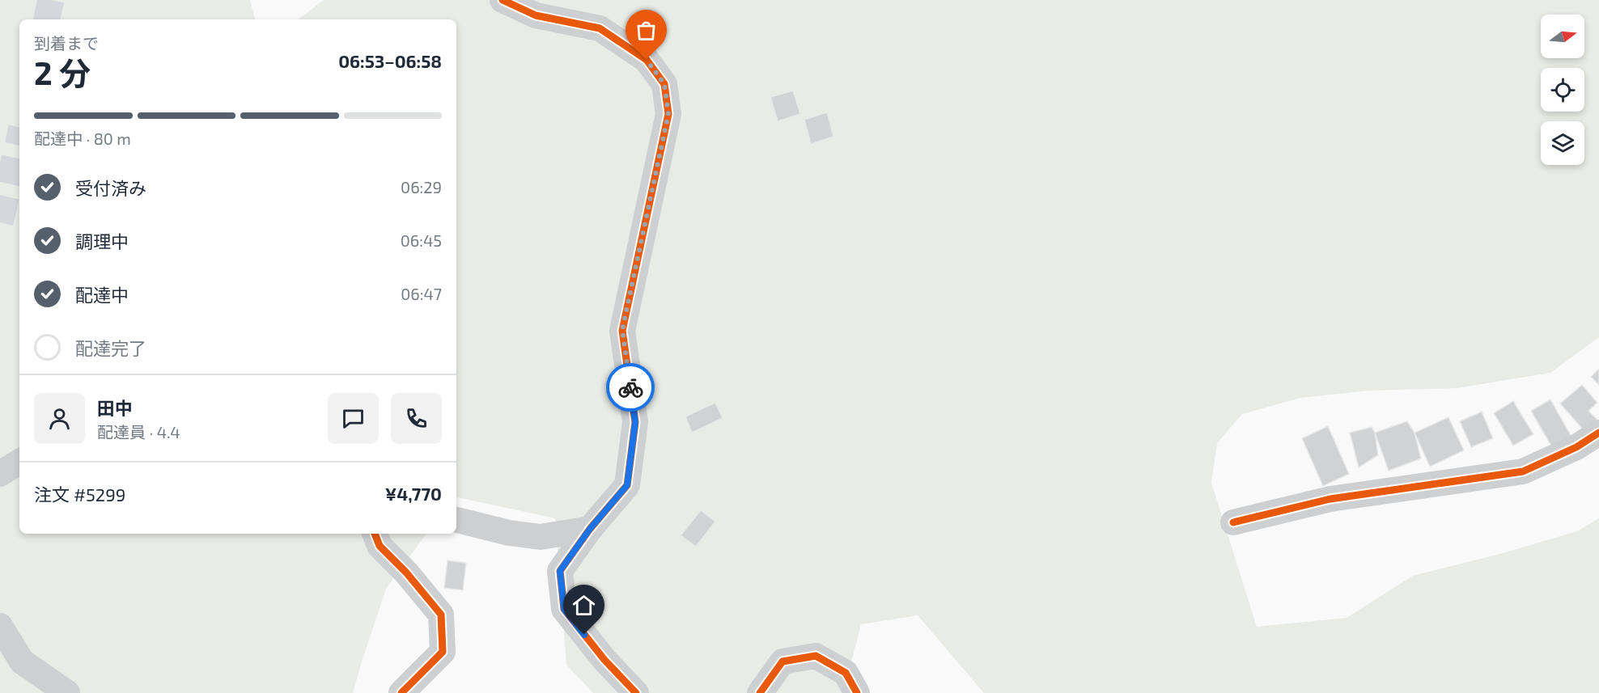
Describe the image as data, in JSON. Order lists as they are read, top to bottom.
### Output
{
  "north": "right",
  "page": {
    "heading": ["2 分", "到着まで", "06:53–06:58"],
    "panel": [
      "田中",
      "配達員 · 4.4",
      "注文 #5299",
      "¥4,770"
    ],
    "bar": "配達中 · 80 m",
    "list": [
      ["受付済み", "06:29"],
      ["調理中", "06:45"],
      ["配達中", "06:47"],
      "配達完了"
    ]
  }
}
